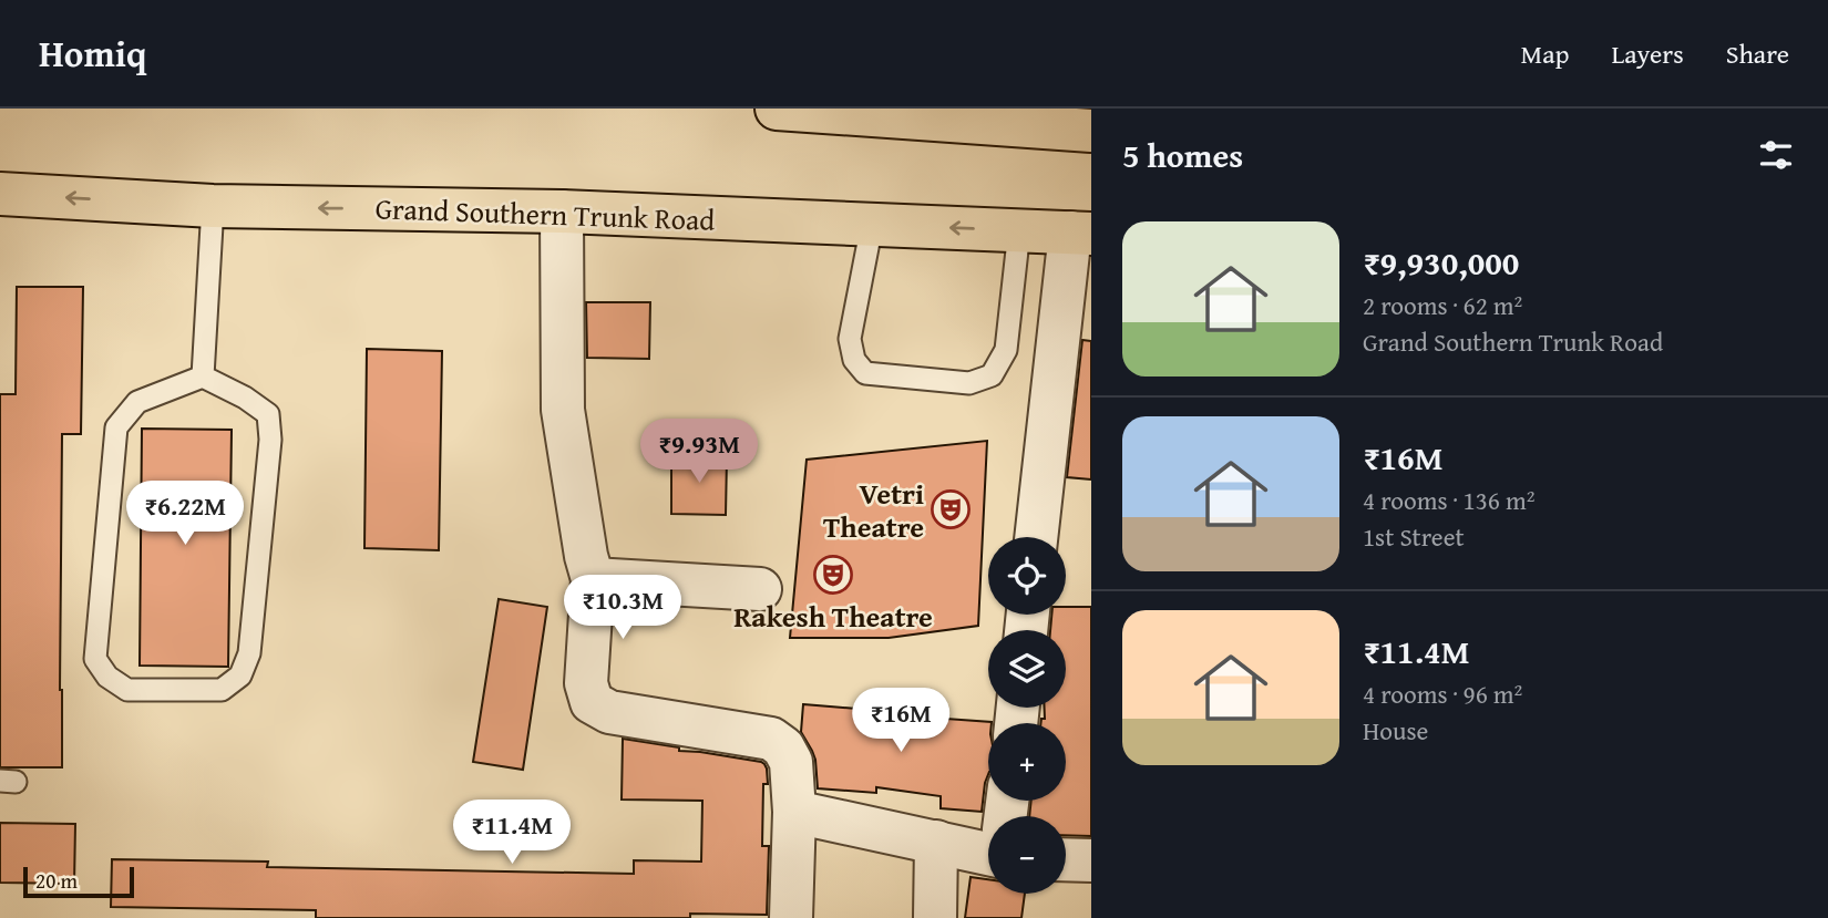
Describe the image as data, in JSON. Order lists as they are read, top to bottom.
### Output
{
  "streets": {
    "main road": ["Grand Southern Trunk Road"]
  },
  "one_way": ["Grand Southern Trunk Road"],
  "places": {
    "theatre": ["Vetri Theatre", "Rakesh Theatre"]
  },
  "scale_bar": "20 m",
  "page": {
    "header": "Homiq",
    "nav": ["Map", "Layers", "Share"],
    "heading": "5 homes",
    "list": [
      {
        "name": "₹9,930,000",
        "note": "2 rooms · 62 m² · Grand Southern Trunk Road"
      },
      {
        "name": "₹16M",
        "note": "4 rooms · 136 m² · 1st Street"
      },
      {
        "name": "₹11.4M",
        "note": "4 rooms · 96 m² · House"
      }
    ],
    "price": [
      "₹9.93M",
      "₹6.22M",
      "₹10.3M",
      "₹16M",
      "₹11.4M"
    ],
    "map_buttons": ["+", "−"],
    "scale": "20 m"
  }
}
